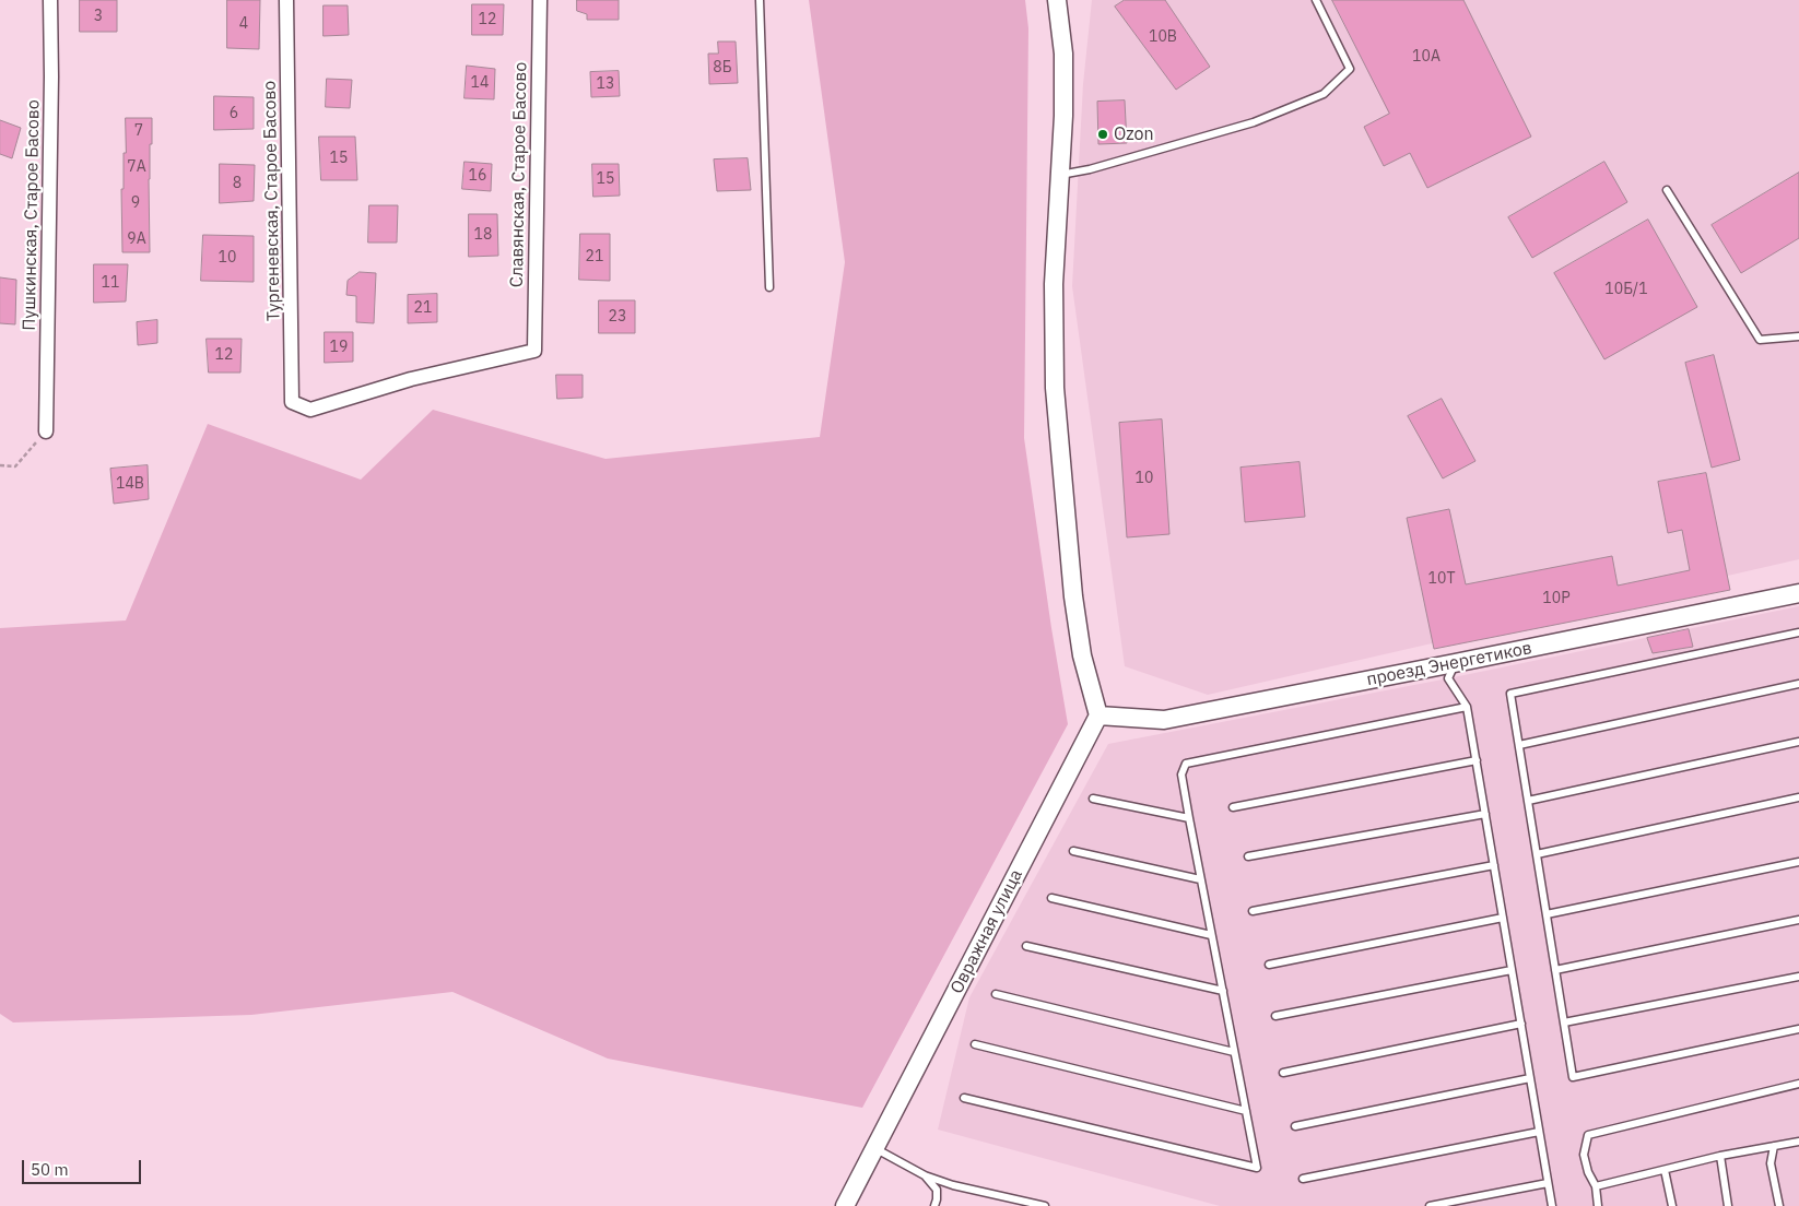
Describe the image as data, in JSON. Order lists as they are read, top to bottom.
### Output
{
  "streets": {
    "street": [
      "Славянская, Старое Басово",
      "Тургеневская, Старое Басово",
      "Пушкинская, Старое Басово",
      "проезд Энергетиков",
      "Овражная улица"
    ]
  },
  "crossings": [
    ["Славянская, Старое Басово", "Тургеневская, Старое Басово"],
    ["проезд Энергетиков", "Овражная улица"]
  ],
  "places": ["Ozon"],
  "house_numbers": [
    "3",
    "12",
    "4",
    "10В",
    "10А",
    "8Б",
    "14",
    "13",
    "6",
    "7",
    "15",
    "7А",
    "16",
    "15",
    "8",
    "9",
    "18",
    "9А",
    "21",
    "10",
    "11",
    "10Б/1",
    "21",
    "23",
    "19",
    "12",
    "10",
    "14В",
    "10Т",
    "10Р"
  ],
  "scale_bar": "50 m"
}
